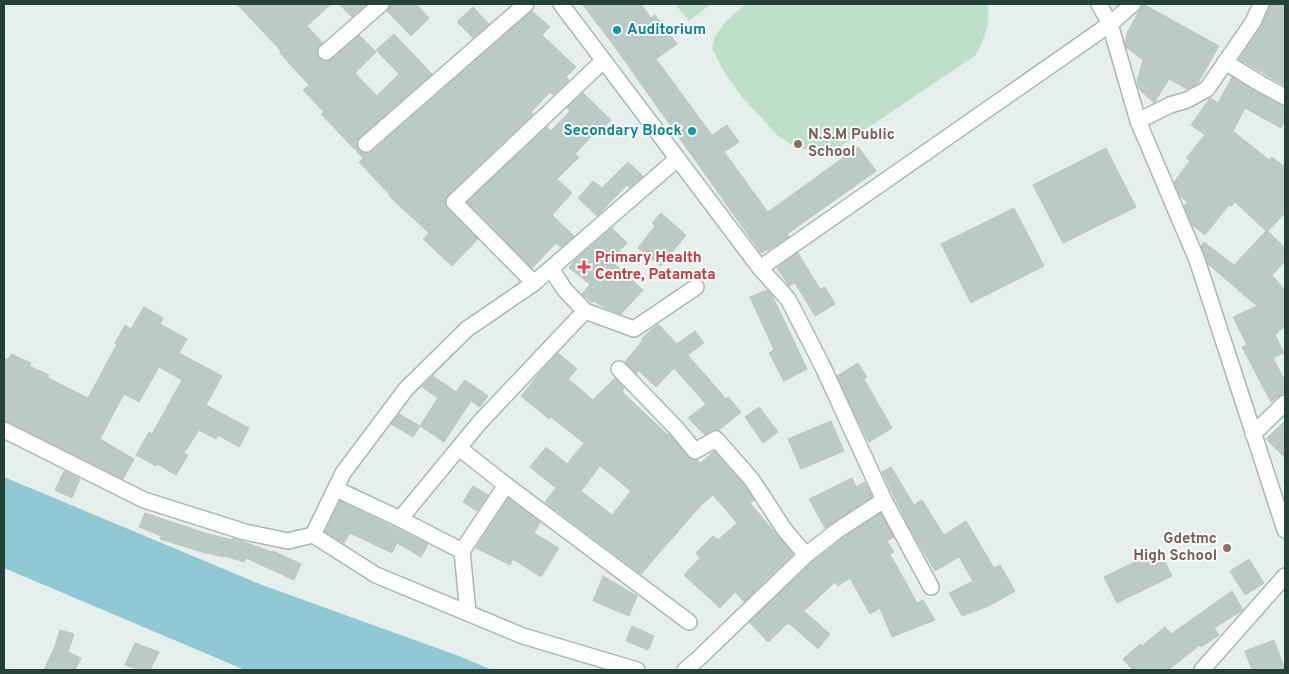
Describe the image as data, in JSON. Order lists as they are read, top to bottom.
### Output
{
  "places": {
    "other": [
      "Auditorium",
      "Secondary Block",
      "N.S.M Public School",
      "Gdetmc High School"
    ],
    "health": ["Primary Health Centre, Patamata"]
  }
}
